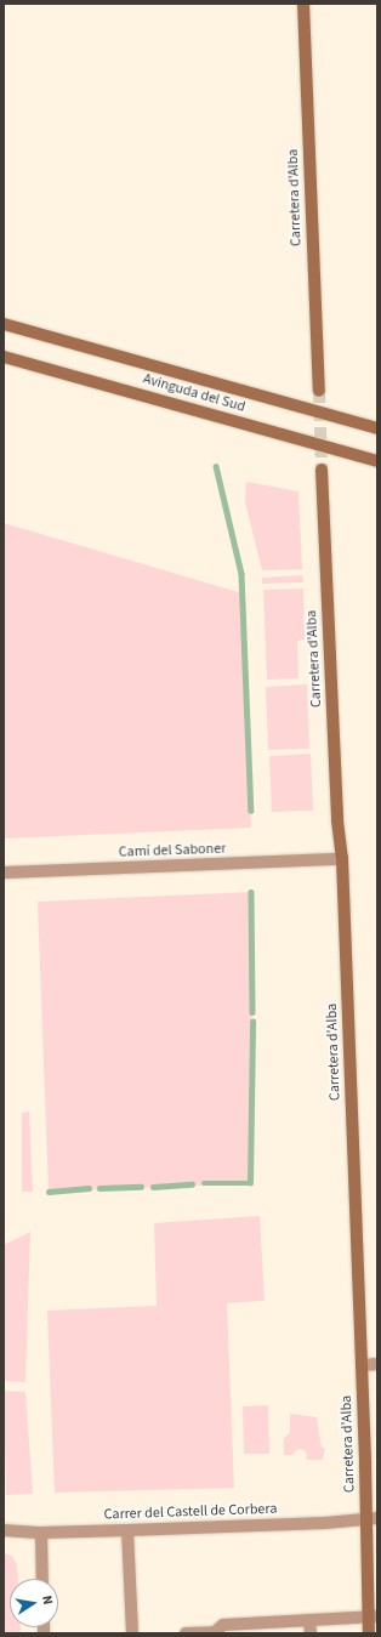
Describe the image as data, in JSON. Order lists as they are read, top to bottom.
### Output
{
  "streets": {
    "street": [
      "Carretera d'Alba",
      "Avinguda del Sud",
      "Camí del Saboner",
      "Carrer del Castell de Corbera"
    ]
  },
  "crossings": [
    ["Carretera d'Alba", "Camí del Saboner"],
    ["Carretera d'Alba", "Carrer del Castell de Corbera"]
  ],
  "north": "right"
}
